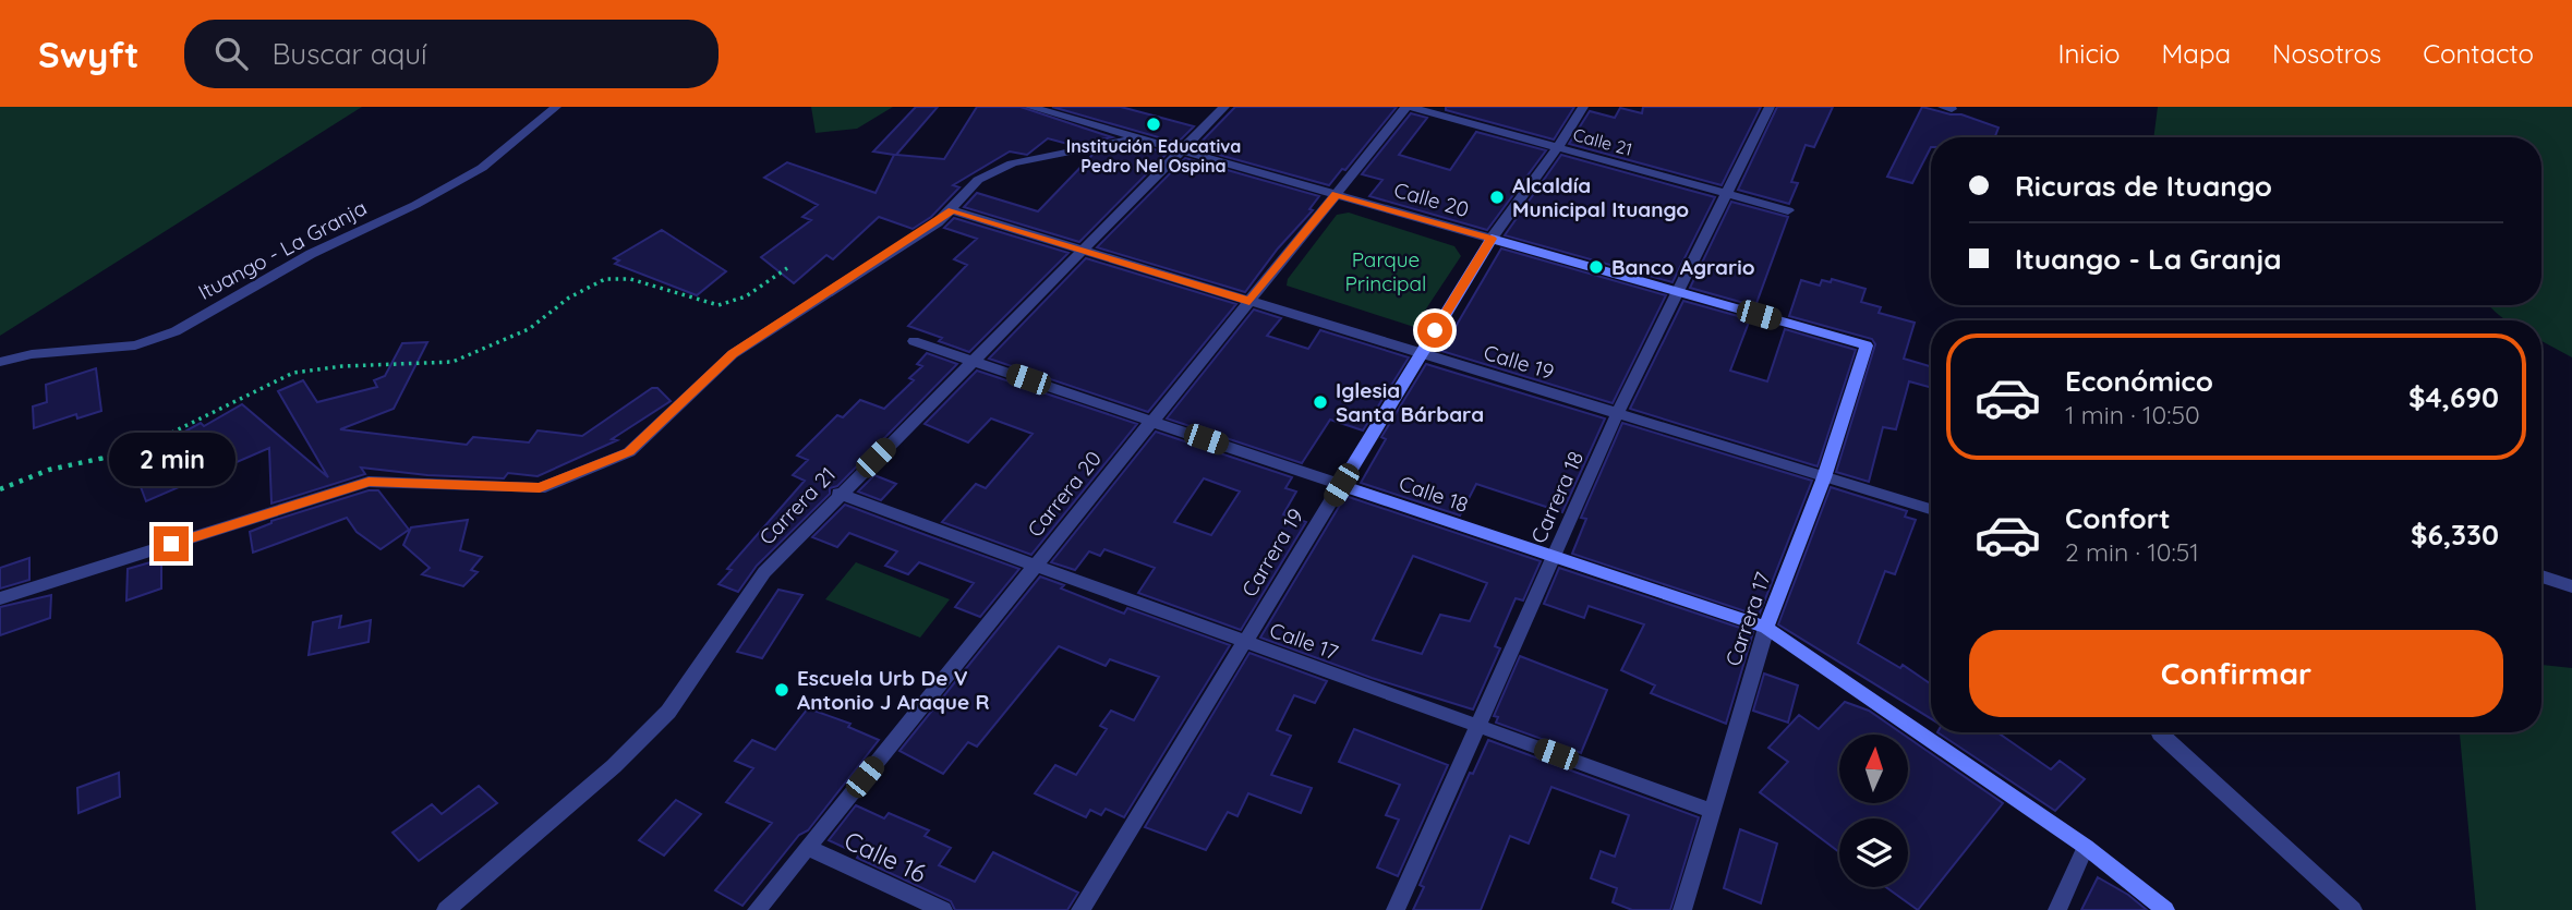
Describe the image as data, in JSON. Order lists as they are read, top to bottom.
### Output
{
  "streets": {
    "main road": [
      "Calle 20",
      "Calle 18",
      "Carrera 19",
      "Carrera 17"
    ],
    "street": [
      "Calle 21",
      "Ituango - La Granja",
      "Calle 19",
      "Carrera 20",
      "Carrera 18",
      "Carrera 21",
      "Calle 17",
      "Calle 16"
    ]
  },
  "crossings": [
    ["Calle 21", "Carrera 20"],
    ["Calle 21", "Carrera 18"],
    ["Calle 21", "Carrera 19"],
    ["Calle 20", "Carrera 20"],
    ["Calle 20", "Carrera 18"],
    ["Calle 20", "Carrera 21"],
    ["Calle 20", "Carrera 19"],
    ["Calle 20", "Carrera 17"],
    ["Calle 19", "Carrera 20"],
    ["Calle 19", "Carrera 18"],
    ["Calle 19", "Carrera 21"],
    ["Calle 19", "Carrera 19"],
    ["Calle 19", "Carrera 17"],
    ["Carrera 20", "Calle 18"],
    ["Carrera 20", "Calle 17"],
    ["Carrera 20", "Calle 16"],
    ["Calle 18", "Carrera 18"],
    ["Calle 18", "Carrera 21"],
    ["Calle 18", "Carrera 19"],
    ["Calle 18", "Carrera 17"],
    ["Carrera 18", "Calle 17"],
    ["Carrera 21", "Calle 17"],
    ["Carrera 19", "Calle 17"],
    ["Carrera 17", "Calle 17"]
  ],
  "parks": ["Parque Principal"],
  "places": [
    "Institución Educativa Pedro Nel Ospina",
    "Alcaldía Municipal Ituango",
    "Banco Agrario",
    "Iglesia Santa Bárbara",
    "Escuela Urb De V Antonio J Araque R"
  ],
  "north": "top",
  "page": {
    "header": "Swyft",
    "search": "Buscar aquí",
    "nav": [
      "Inicio",
      "Mapa",
      "Nosotros",
      "Contacto"
    ],
    "banner": ["Ricuras de Ituango", "Ituango - La Granja"],
    "list": [
      {
        "name": "Económico",
        "note": "1 min · 10:50",
        "value": "$4,690"
      },
      {
        "name": "Confort",
        "note": "2 min · 10:51",
        "value": "$6,330"
      }
    ],
    "bubble": "2 min",
    "buttons": "Confirmar"
  }
}
